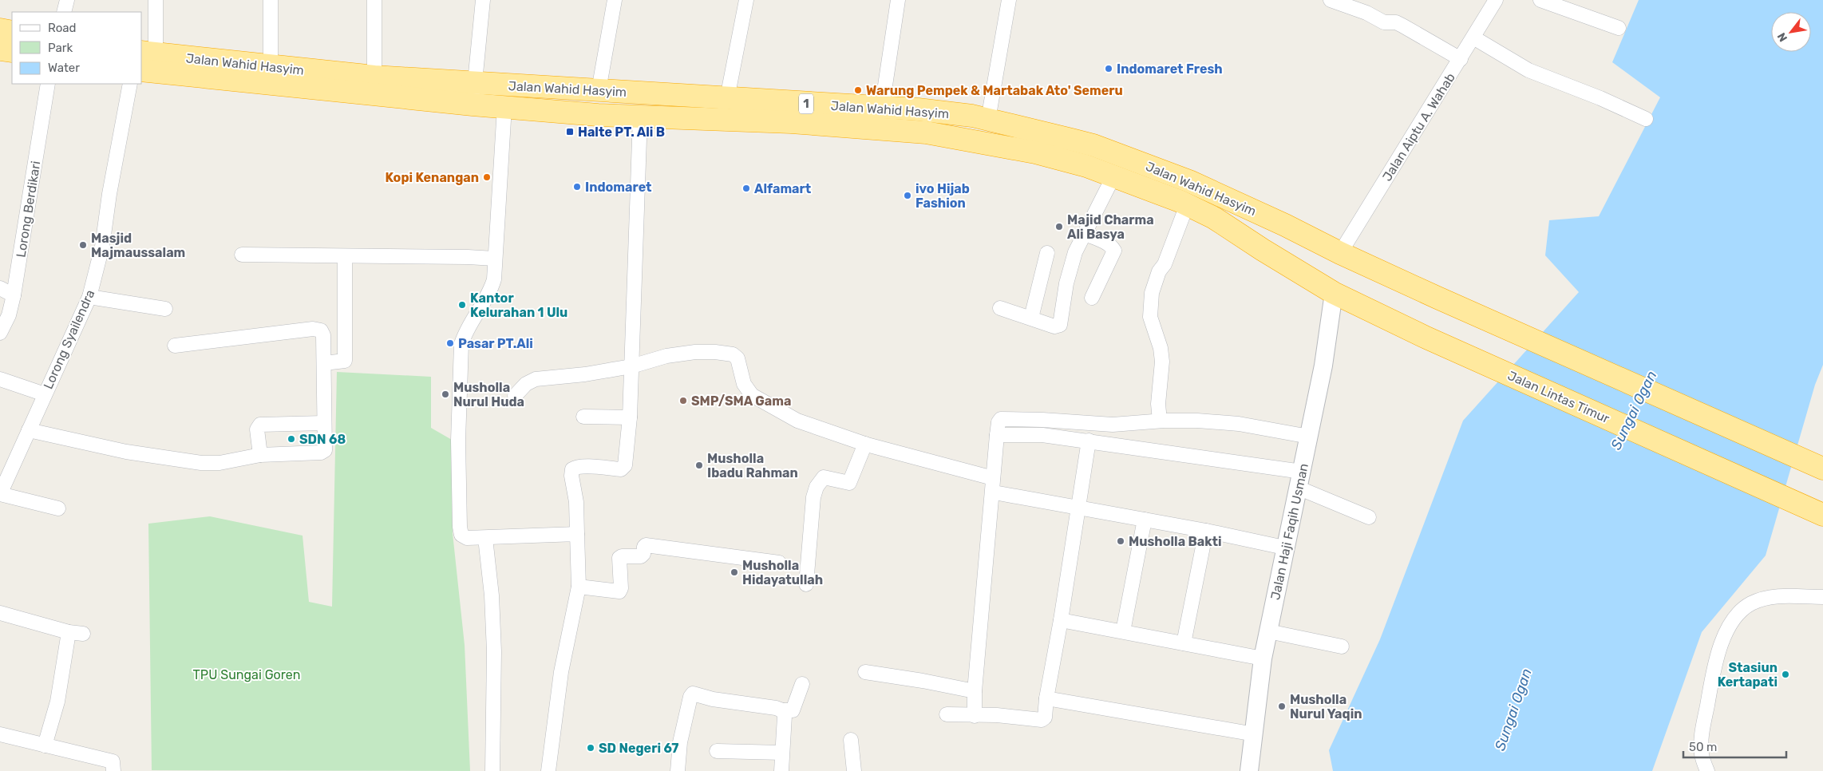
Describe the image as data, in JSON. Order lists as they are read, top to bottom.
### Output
{
  "streets": {
    "highway": ["Jalan Wahid Hasyim", "1", "Jalan Lintas Timur"],
    "street": [
      "Jalan Aiptu A. Wahab",
      "Lorong Berdikari",
      "Lorong Syailendra",
      "Jalan Haji Faqih Usman"
    ]
  },
  "crossings": [
    ["Jalan Wahid Hasyim", "Jalan Aiptu A. Wahab"],
    ["Jalan Wahid Hasyim", "Jalan Lintas Timur"],
    ["Jalan Wahid Hasyim", "Jalan Haji Faqih Usman"]
  ],
  "water": ["Sungai Ogan"],
  "parks": ["TPU Sungai Goren"],
  "places": {
    "other": [
      "Indomaret Fresh",
      "Warung Pempek & Martabak Ato' Semeru",
      "Kopi Kenangan",
      "Indomaret",
      "Alfamart",
      "ivo Hijab Fashion",
      "Majid Charma Ali Basya",
      "Masjid Majmaussalam",
      "Kantor Kelurahan 1 Ulu",
      "Pasar PT.Ali",
      "Musholla Nurul Huda",
      "SMP/SMA Gama",
      "SDN 68",
      "Musholla Ibadu Rahman",
      "Musholla Bakti",
      "Musholla Hidayatullah",
      "Stasiun Kertapati",
      "Musholla Nurul Yaqin",
      "SD Negeri 67"
    ],
    "transit": ["Halte PT. Ali B"]
  },
  "legend": ["Road", "Park", "Water"],
  "scale_bar": "50 m",
  "north": "bottom left"
}
